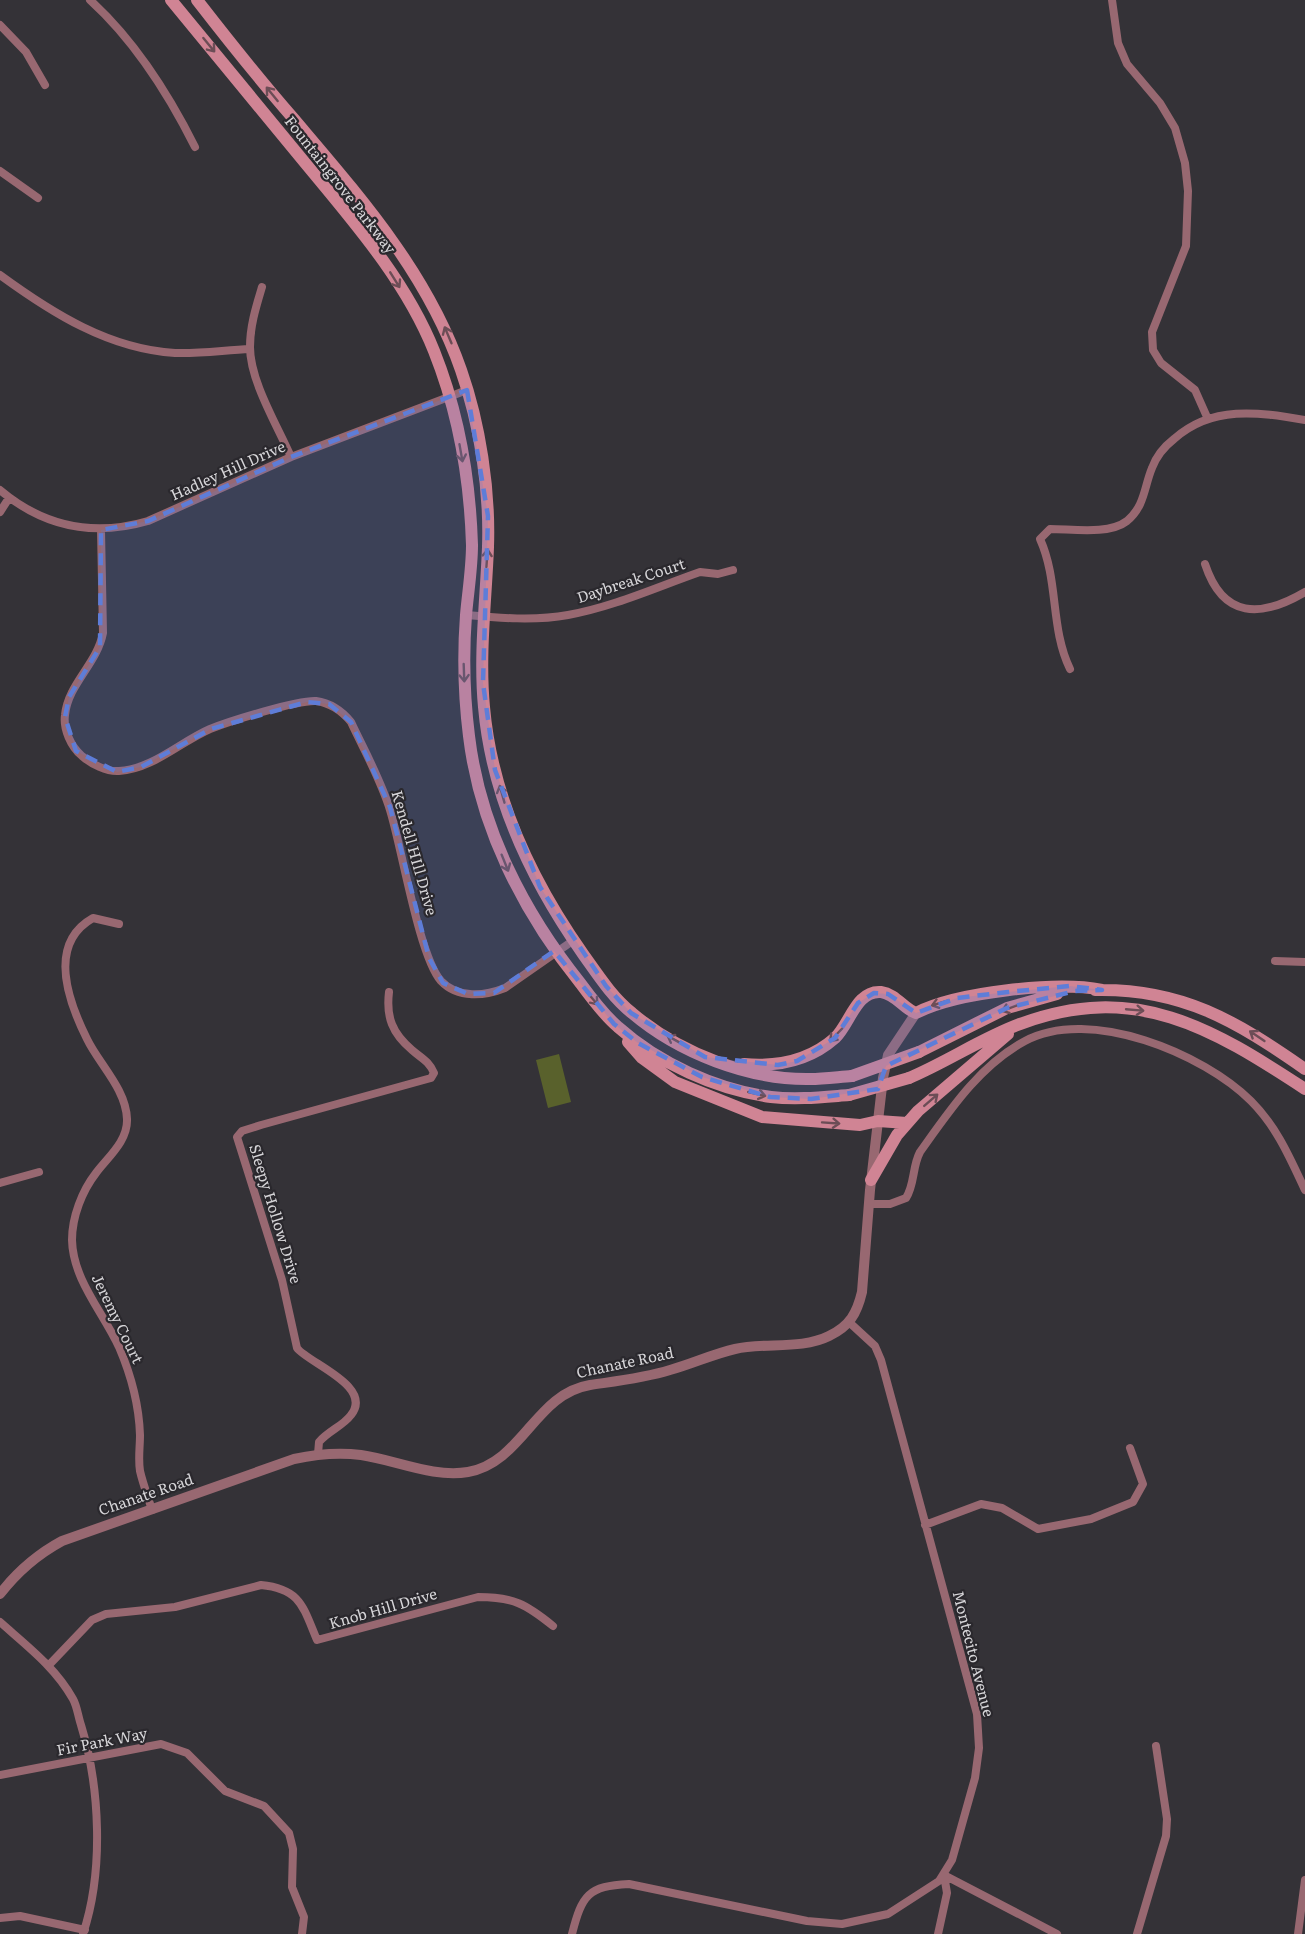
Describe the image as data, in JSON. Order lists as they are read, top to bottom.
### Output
{
  "streets": {
    "main road": ["Fountaingrove Parkway"],
    "street": [
      "Hadley Hill Drive",
      "Daybreak Court",
      "Kendell HIll Drive",
      "Sleepy Hollow Drive",
      "Jeremy Court",
      "Chanate Road",
      "Knob Hill Drive",
      "Montecito Avenue",
      "Fir Park Way"
    ]
  },
  "crossings": [
    ["Fountaingrove Parkway", "Hadley Hill Drive"],
    ["Fountaingrove Parkway", "Daybreak Court"],
    ["Fountaingrove Parkway", "Kendell HIll Drive"],
    ["Hadley Hill Drive", "Kendell HIll Drive"],
    ["Sleepy Hollow Drive", "Chanate Road"],
    ["Jeremy Court", "Chanate Road"],
    ["Chanate Road", "Montecito Avenue"]
  ]
}
